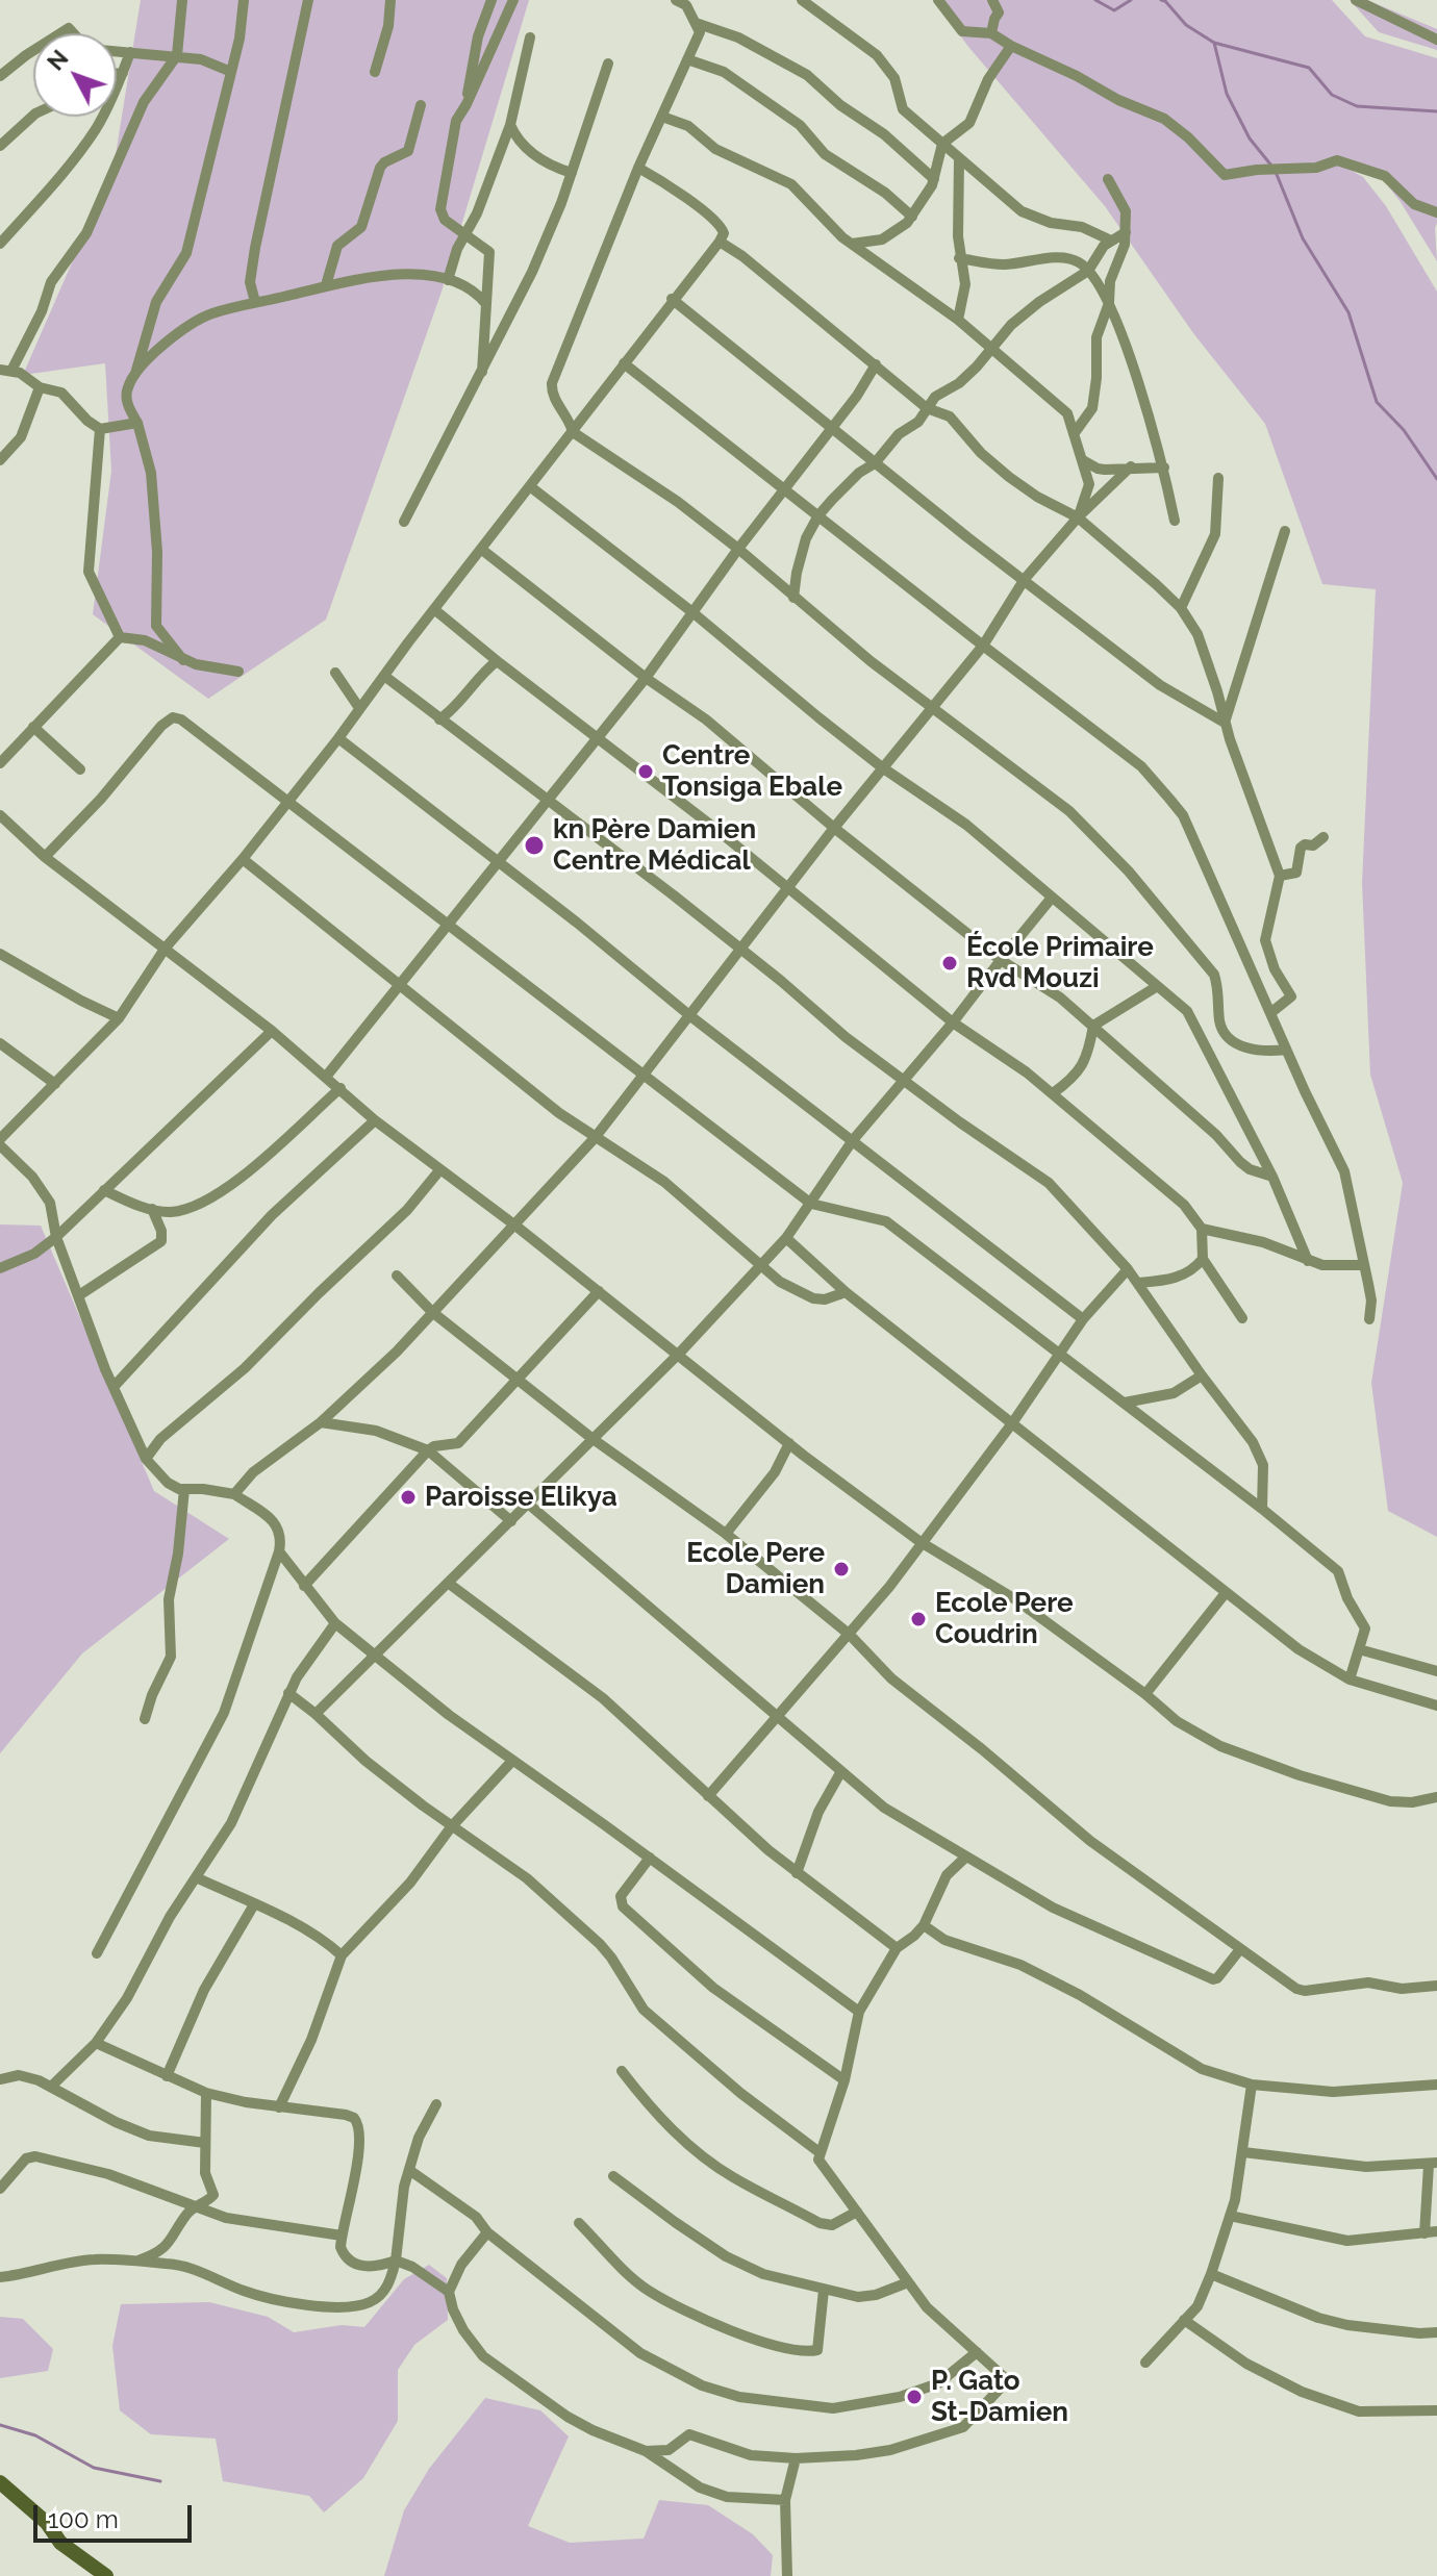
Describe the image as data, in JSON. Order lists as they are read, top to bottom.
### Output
{
  "places": [
    "Centre Tonsiga Ebale",
    "kn Père Damien Centre Médical",
    "École Primaire Rvd Mouzi",
    "Paroisse Elikya",
    "Ecole Pere Damien",
    "Ecole Pere Coudrin",
    "P. Gato St-Damien"
  ],
  "scale_bar": "100 m",
  "north": "top left"
}
